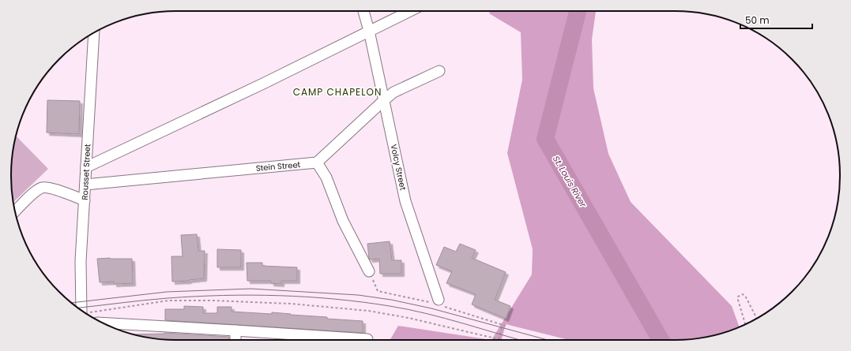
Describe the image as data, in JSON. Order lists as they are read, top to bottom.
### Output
{
  "streets": {
    "street": ["Stein Street", "Volcy Street", "Rousset Street"]
  },
  "crossings": [
    ["Stein Street", "Rousset Street"]
  ],
  "districts": ["CAMP CHAPELON"],
  "water": ["St. Louis River"],
  "scale_bar": "50 m"
}
